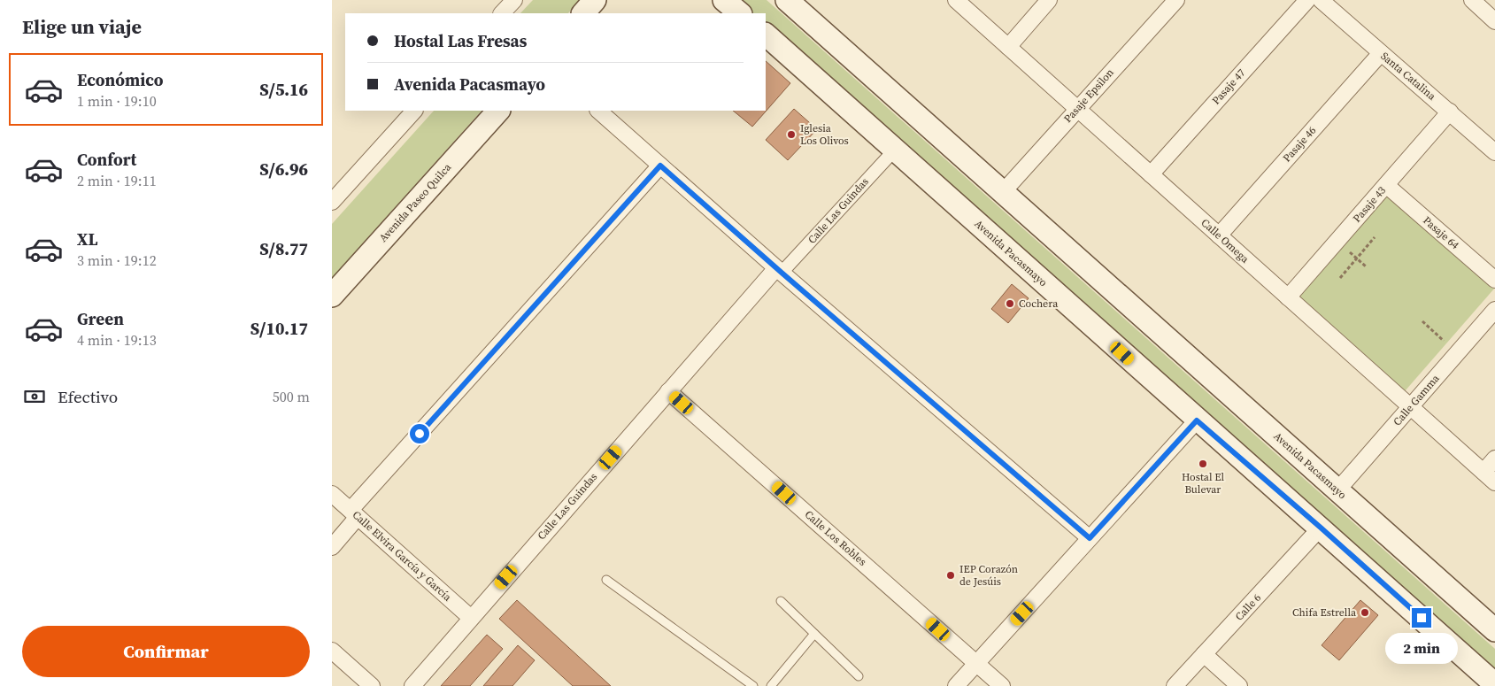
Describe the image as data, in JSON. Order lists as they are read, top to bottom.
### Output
{
  "streets": {
    "main road": ["Avenida Paseo Quilca", "Avenida Pacasmayo"],
    "street": [
      "Santa Catalina",
      "Pasaje 47",
      "Pasaje Epsilon",
      "Pasaje 46",
      "Pasaje 43",
      "Calle Las Guindas",
      "Pasaje 64",
      "Calle Omega",
      "Calle Gamma",
      "Calle Los Robles",
      "Calle Elvira García y García",
      "Calle 6"
    ]
  },
  "crossings": [
    ["Santa Catalina", "Pasaje 46"],
    ["Santa Catalina", "Pasaje 43"],
    ["Pasaje 47", "Calle Omega"],
    ["Pasaje Epsilon", "Calle Omega"],
    ["Pasaje Epsilon", "Avenida Pacasmayo"],
    ["Pasaje 46", "Calle Omega"],
    ["Pasaje 43", "Pasaje 64"],
    ["Pasaje 43", "Calle Omega"],
    ["Calle Las Guindas", "Avenida Pacasmayo"],
    ["Calle Las Guindas", "Calle Los Robles"],
    ["Calle Las Guindas", "Calle Elvira García y García"],
    ["Calle Omega", "Calle Gamma"],
    ["Avenida Pacasmayo", "Calle Gamma"],
    ["Avenida Pacasmayo", "Calle 6"]
  ],
  "places": [
    "Iglesia Los Olivos",
    "Cochera",
    "Hostal El Bulevar",
    "IEP Corazón de Jesúis",
    "Chifa Estrella"
  ],
  "page": {
    "heading": "Elige un viaje",
    "banner": ["Hostal Las Fresas", "Avenida Pacasmayo"],
    "list": [
      {
        "name": "Económico",
        "note": "1 min · 19:10",
        "value": "S/5.16"
      },
      {
        "name": "Confort",
        "note": "2 min · 19:11",
        "value": "S/6.96"
      },
      {
        "name": "XL",
        "note": "3 min · 19:12",
        "value": "S/8.77"
      },
      {
        "name": "Green",
        "note": "4 min · 19:13",
        "value": "S/10.17"
      }
    ],
    "pay": ["Efectivo", "500 m"],
    "buttons": "Confirmar",
    "bubble": "2 min"
  }
}
